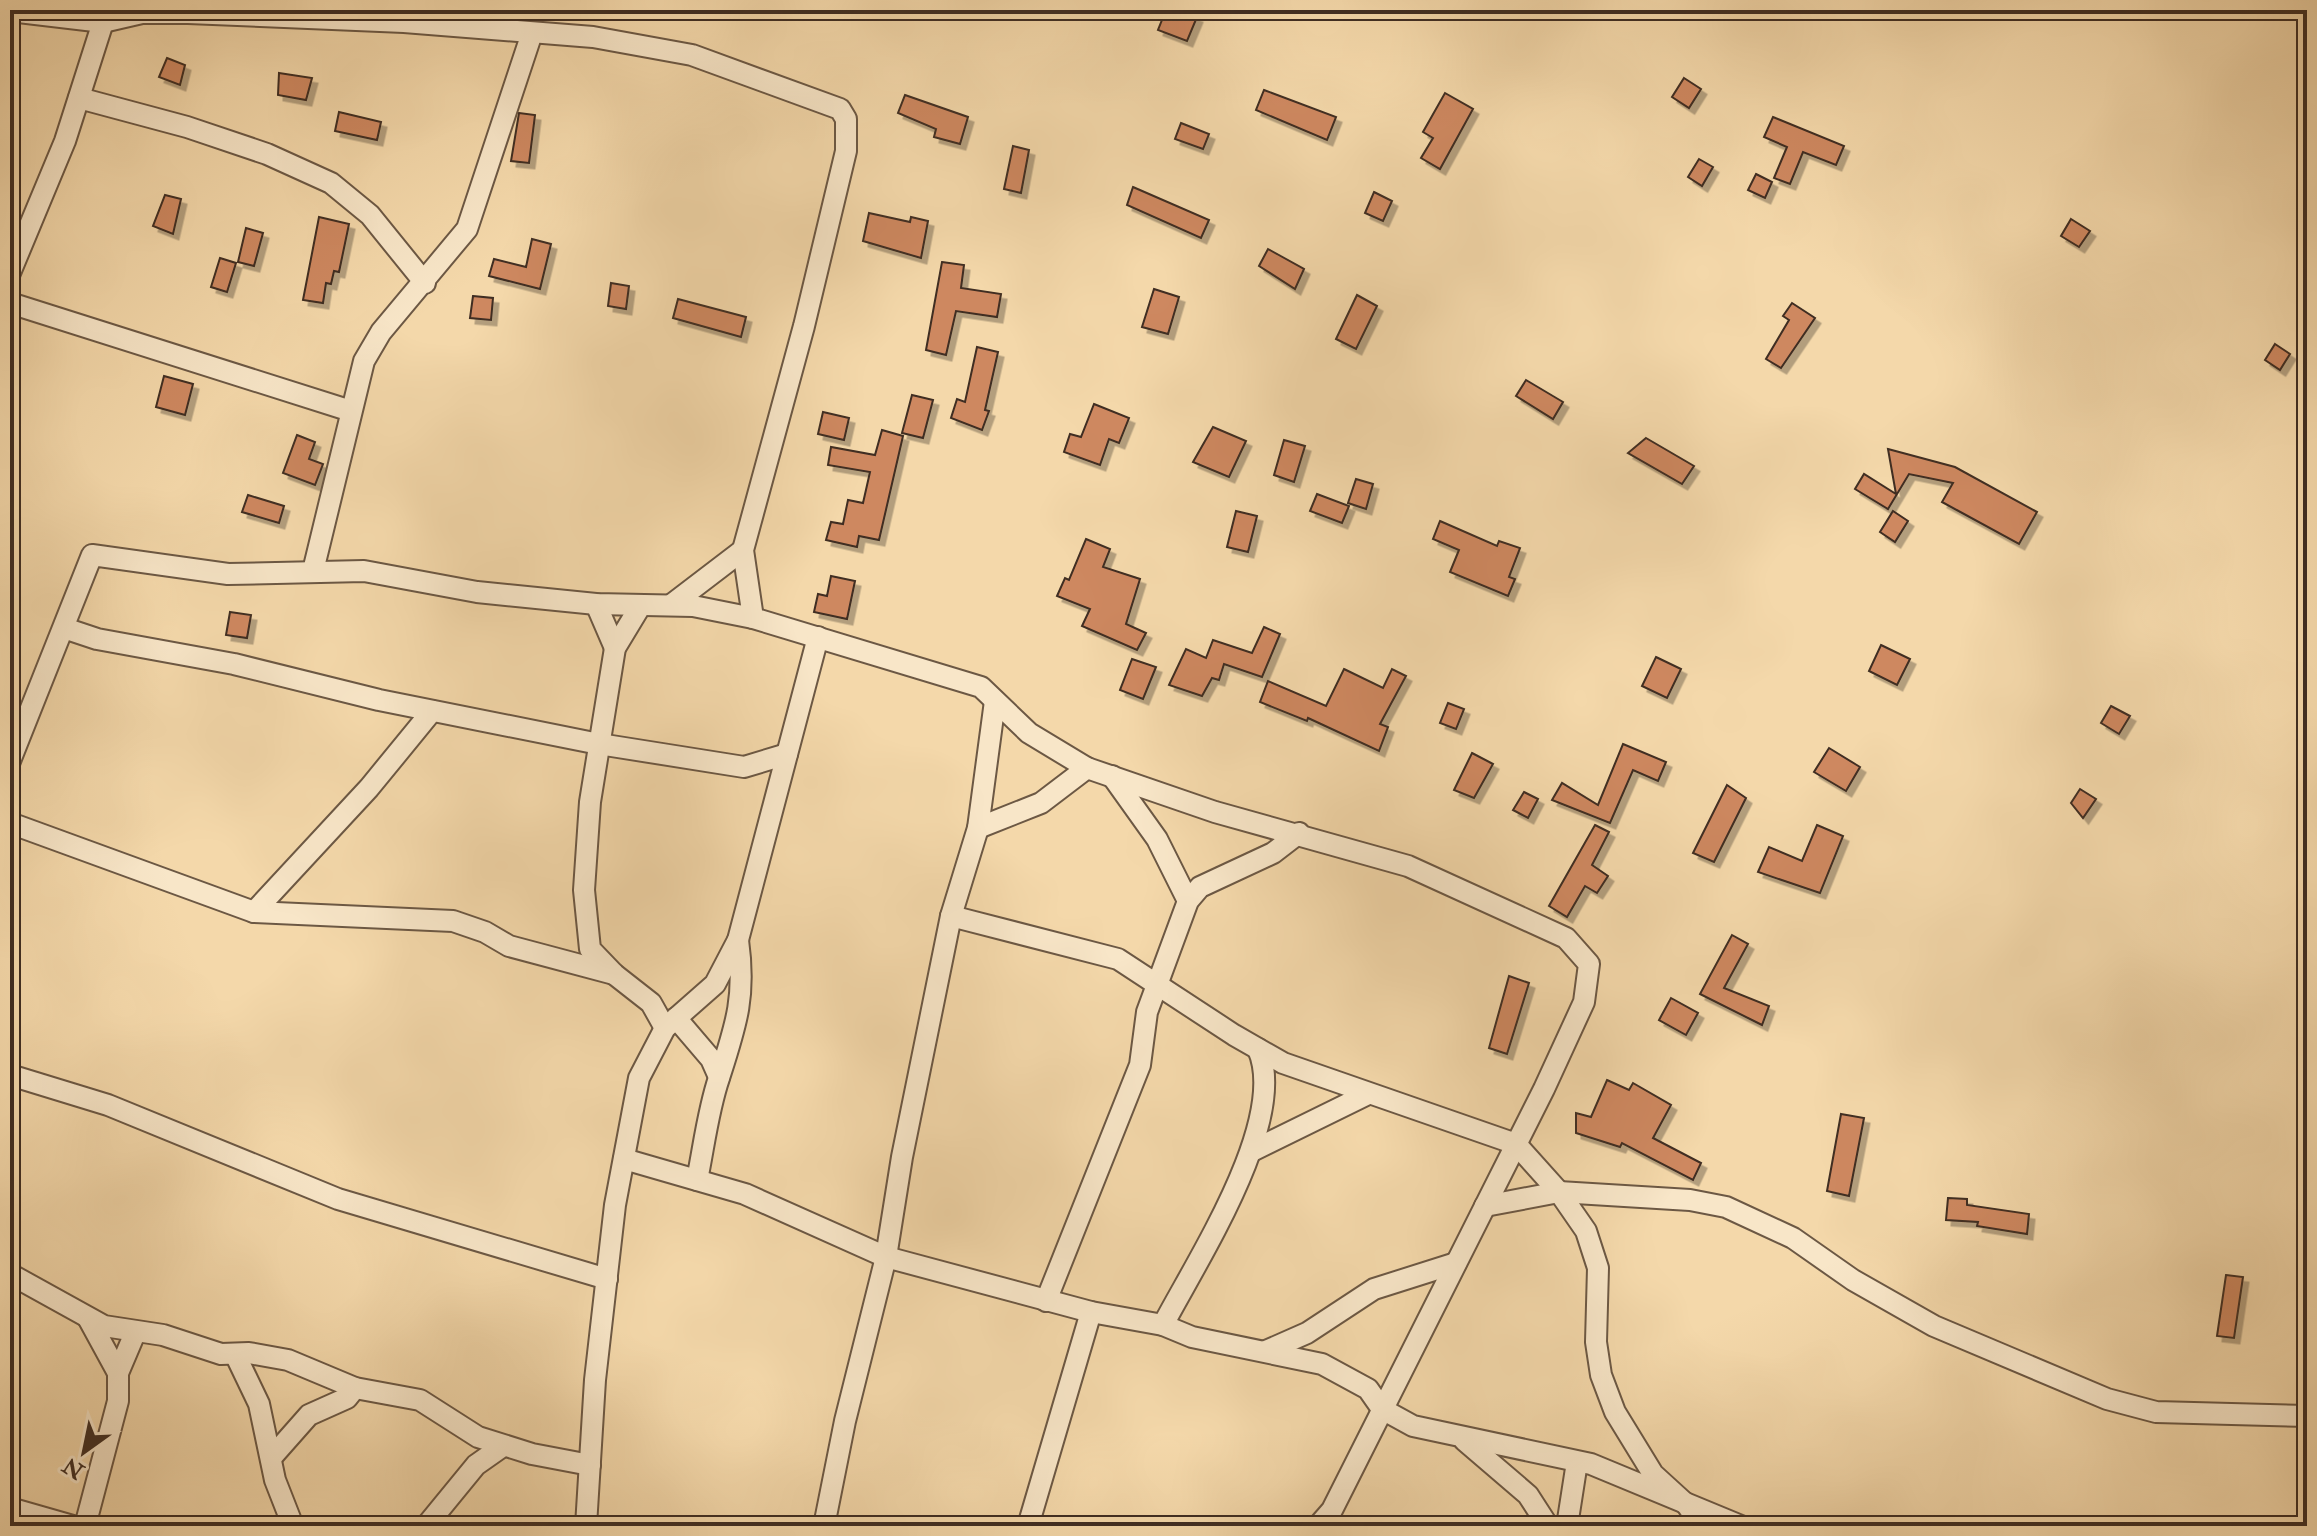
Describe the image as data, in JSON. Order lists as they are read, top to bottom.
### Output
{
  "north": "bottom left"
}
